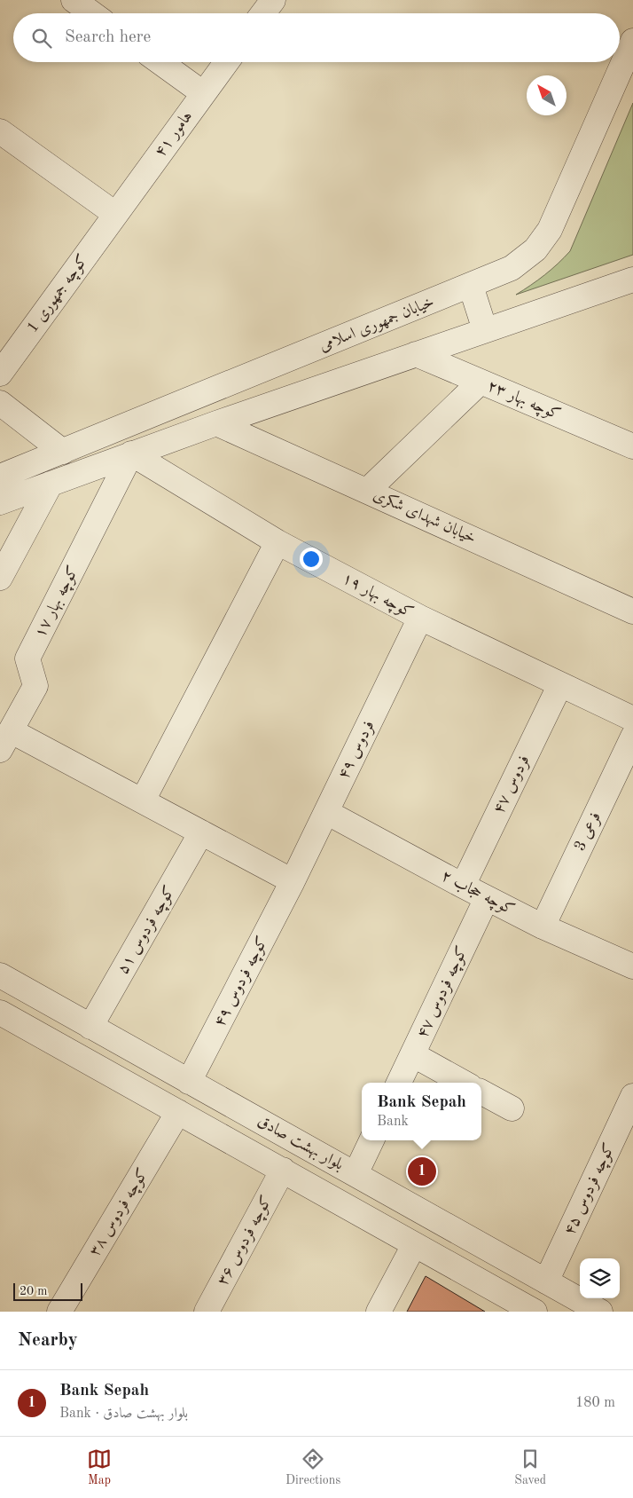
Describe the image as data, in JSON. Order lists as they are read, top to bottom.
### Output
{
  "streets": {
    "street": [
      "هامور ۴۱",
      "کوچه جمهوری 1",
      "خیابان جمهوری اسلامی",
      "کوچه بهار ۲۳",
      "خیابان شهدای شکری",
      "کوچه بهار ۱۹",
      "کوچه بهار ۱۷",
      "فردوس ۴۹",
      "فردوس ۴۷",
      "فرعی 3",
      "کوچه حجاب ۲",
      "کوچه فردوس ۵۱",
      "کوچه فردوس ۴۹",
      "کوچه فردوس ۴۷",
      "بلوار بهشت صادق",
      "کوچه فردوس ۴۵",
      "کوچه فردوس ۳۸",
      "کوچه فردوس ۳۶"
    ]
  },
  "crossings": [
    ["هامور ۴۱", "کوچه جمهوری 1"],
    ["کوچه بهار ۱۹", "کوچه بهار ۱۷"],
    ["کوچه بهار ۱۹", "فردوس ۴۹"],
    ["کوچه بهار ۱۹", "فردوس ۴۷"],
    ["فردوس ۴۹", "کوچه حجاب ۲"],
    ["فردوس ۴۹", "کوچه فردوس ۴۹"],
    ["فردوس ۴۷", "کوچه حجاب ۲"],
    ["فرعی 3", "کوچه حجاب ۲"],
    ["کوچه حجاب ۲", "کوچه فردوس ۴۷"],
    ["کوچه فردوس ۵۱", "بلوار بهشت صادق"],
    ["کوچه فردوس ۴۹", "بلوار بهشت صادق"],
    ["بلوار بهشت صادق", "کوچه فردوس ۴۵"],
    ["بلوار بهشت صادق", "کوچه فردوس ۳۸"],
    ["بلوار بهشت صادق", "کوچه فردوس ۳۶"]
  ],
  "scale_bar": "20 m",
  "north": "top left",
  "page": {
    "search": "Search here",
    "popup": ["Bank Sepah", "Bank"],
    "pins": "1",
    "scale": "20 m",
    "heading": "Nearby",
    "list": [
      {
        "mark": "1",
        "name": "Bank Sepah",
        "note": "Bank · بلوار بهشت صادق",
        "value": "180 m"
      }
    ],
    "nav": ["Map", "Directions", "Saved"]
  }
}
